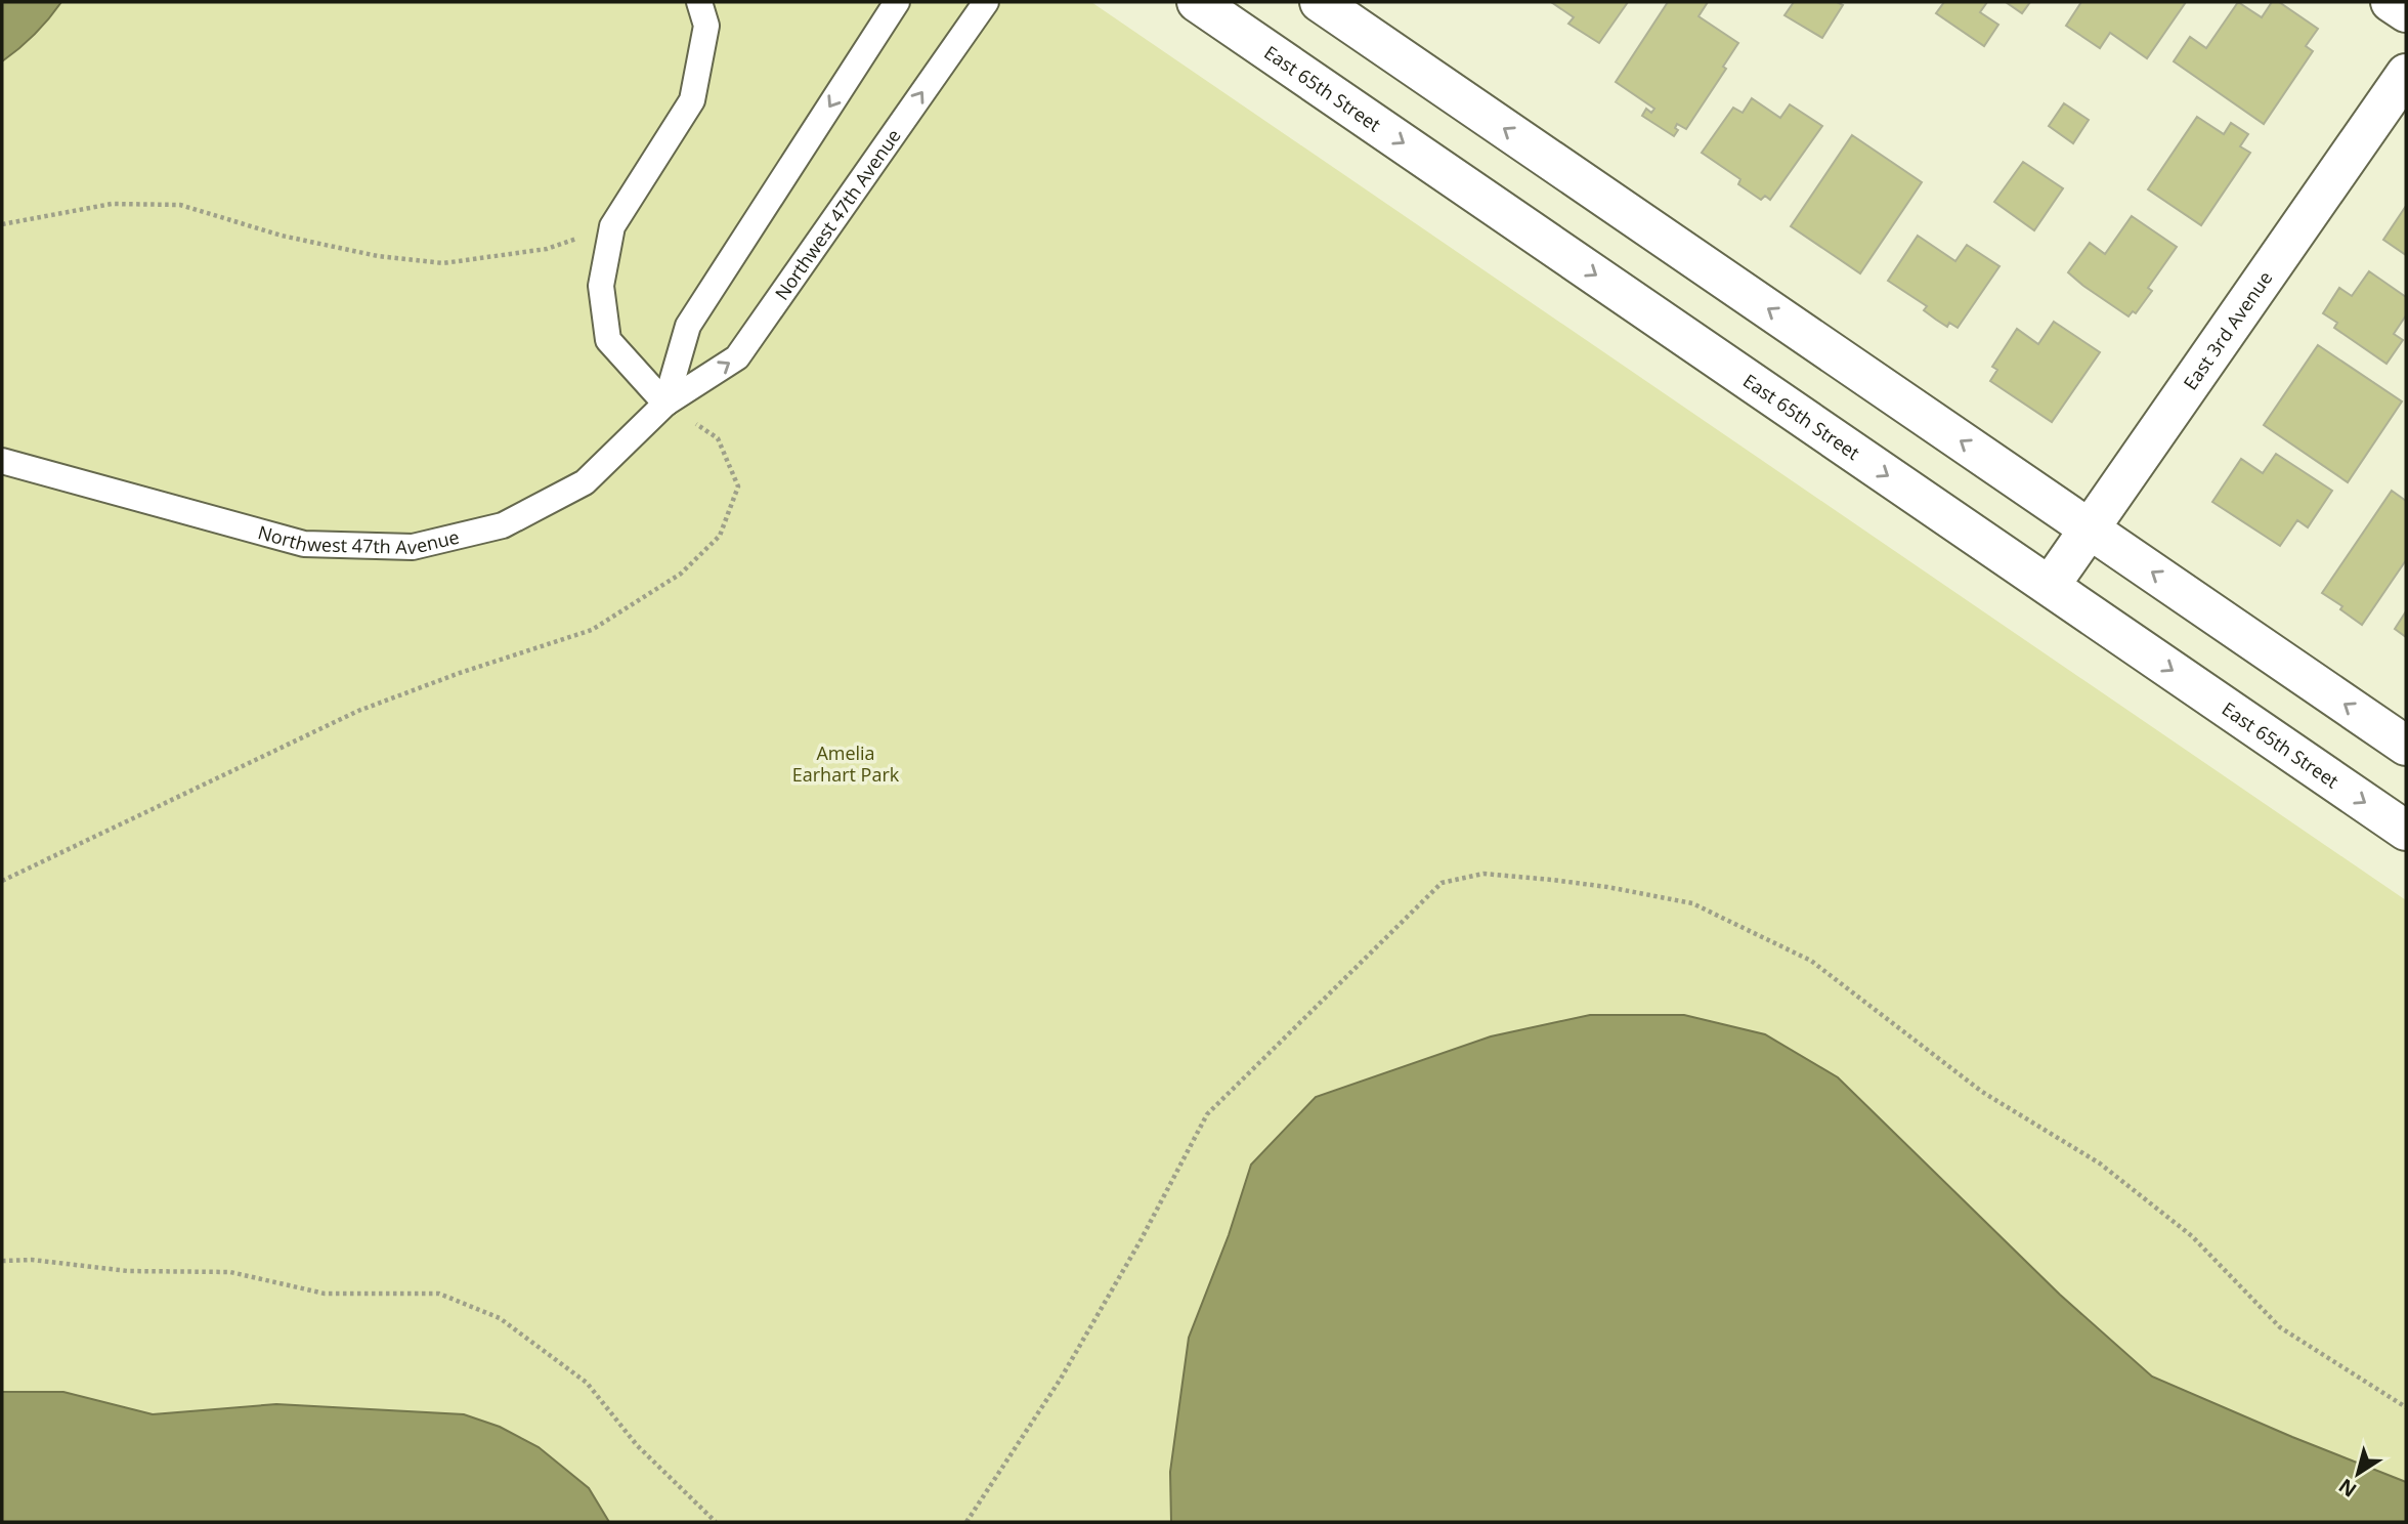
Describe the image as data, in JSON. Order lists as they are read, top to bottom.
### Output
{
  "streets": {
    "main road": ["East 65th Street", "East 3rd Avenue"],
    "lane": ["Northwest 47th Avenue"]
  },
  "crossings": [
    ["East 65th Street", "East 3rd Avenue"]
  ],
  "parks": ["Amelia Earhart Park"],
  "north": "bottom left"
}
